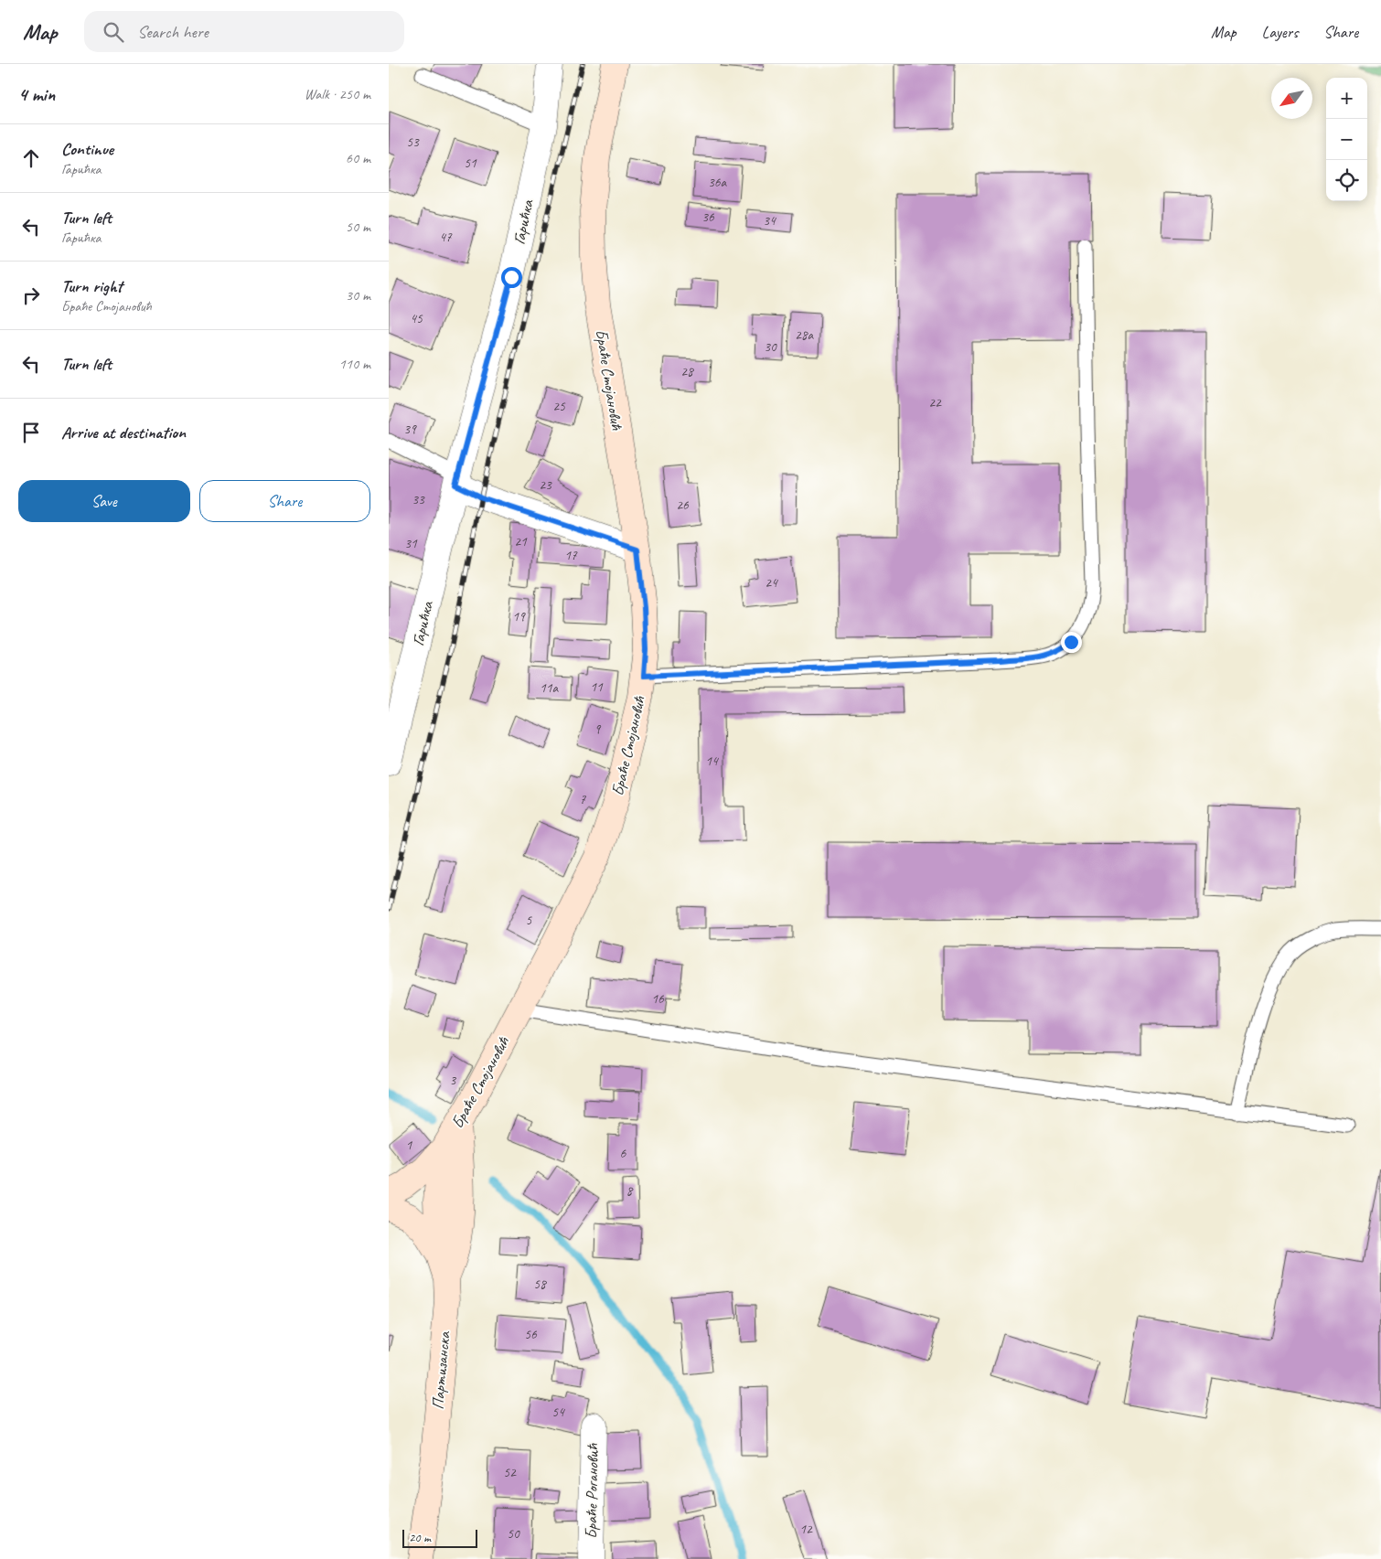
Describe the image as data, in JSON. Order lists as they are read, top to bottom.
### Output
{
  "streets": {
    "main road": ["Браће Стојановић", "Партизанска"],
    "street": ["Гарићка", "Браће Рогановић"]
  },
  "crossings": [
    ["Браће Стојановић", "Партизанска"]
  ],
  "house_numbers": [
    "53",
    "51",
    "36a",
    "36",
    "34",
    "47",
    "45",
    "28a",
    "30",
    "28",
    "22",
    "25",
    "39",
    "23",
    "33",
    "26",
    "21",
    "31",
    "17",
    "24",
    "19",
    "11",
    "11a",
    "9",
    "14",
    "7",
    "5",
    "16",
    "3",
    "1",
    "6",
    "8",
    "58",
    "56",
    "54",
    "52",
    "12",
    "50"
  ],
  "scale_bar": "20 m",
  "north": "bottom left",
  "page": {
    "header": "Map",
    "search": "Search here",
    "nav": ["Map", "Layers", "Share"],
    "heading": ["4 min", "Walk · 250 m"],
    "map_buttons": ["+", "−"],
    "list": [
      ["Continue", "Гарићка", "60 m"],
      ["Turn left", "Гарићка", "50 m"],
      ["Turn right", "Браће Стојановић", "30 m"],
      ["Turn left", "110 m"],
      "Arrive at destination"
    ],
    "buttons": ["Save", "Share"],
    "scale": "20 m"
  }
}
